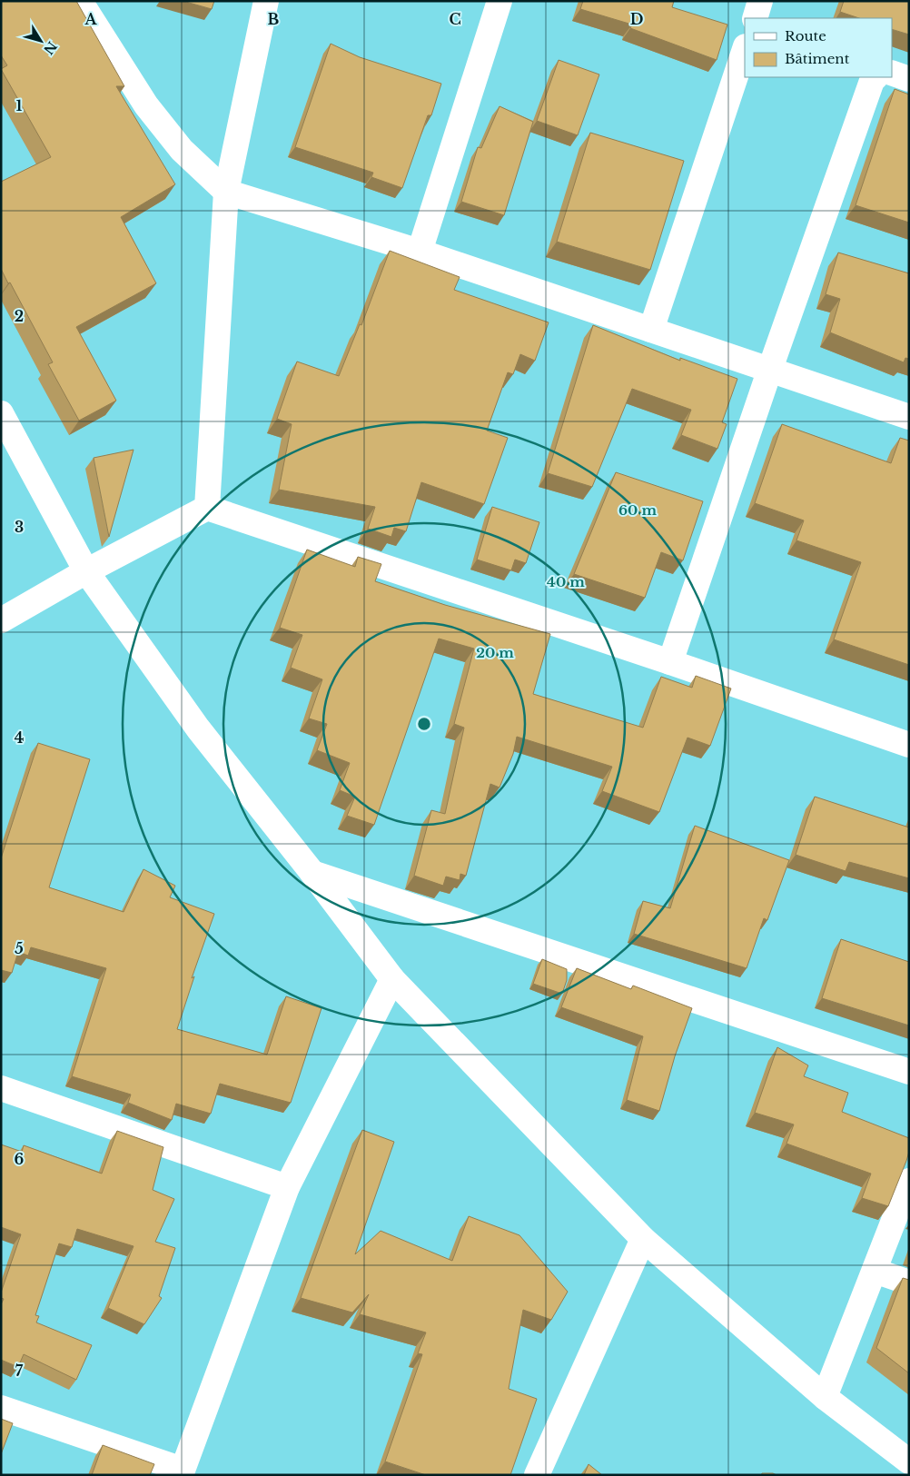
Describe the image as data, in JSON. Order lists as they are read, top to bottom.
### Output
{
  "legend": ["Route", "Bâtiment"],
  "north": "bottom right",
  "grid": {
    "columns": [
      "A",
      "B",
      "C",
      "D"
    ],
    "rows": [
      "1",
      "2",
      "3",
      "4",
      "5",
      "6",
      "7"
    ]
  },
  "rings": ["60 m", "40 m", "20 m"]
}
